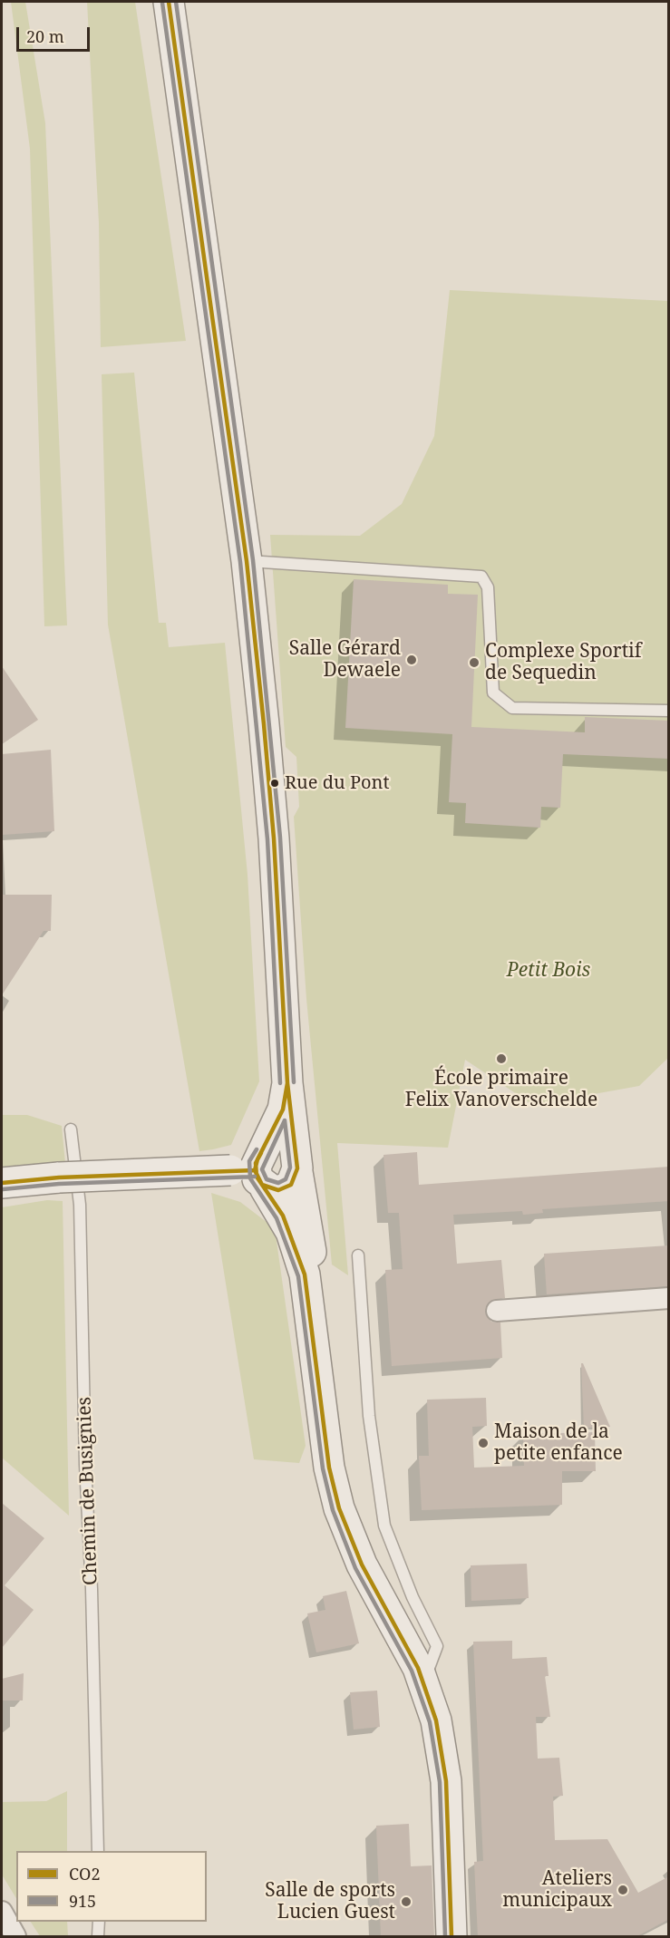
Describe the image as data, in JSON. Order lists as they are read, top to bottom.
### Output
{
  "streets": {
    "lane": ["Chemin de Busignies"]
  },
  "parks": ["Petit Bois"],
  "places": [
    "Salle Gérard Dewaele",
    "Complexe Sportif de Sequedin",
    "Rue du Pont",
    "École primaire Felix Vanoverschelde",
    "Maison de la petite enfance",
    "Ateliers municipaux",
    "Salle de sports Lucien Guest"
  ],
  "lines": ["transit line CO2", "transit line 915"],
  "legend": ["CO2", "915"],
  "scale_bar": "20 m"
}
